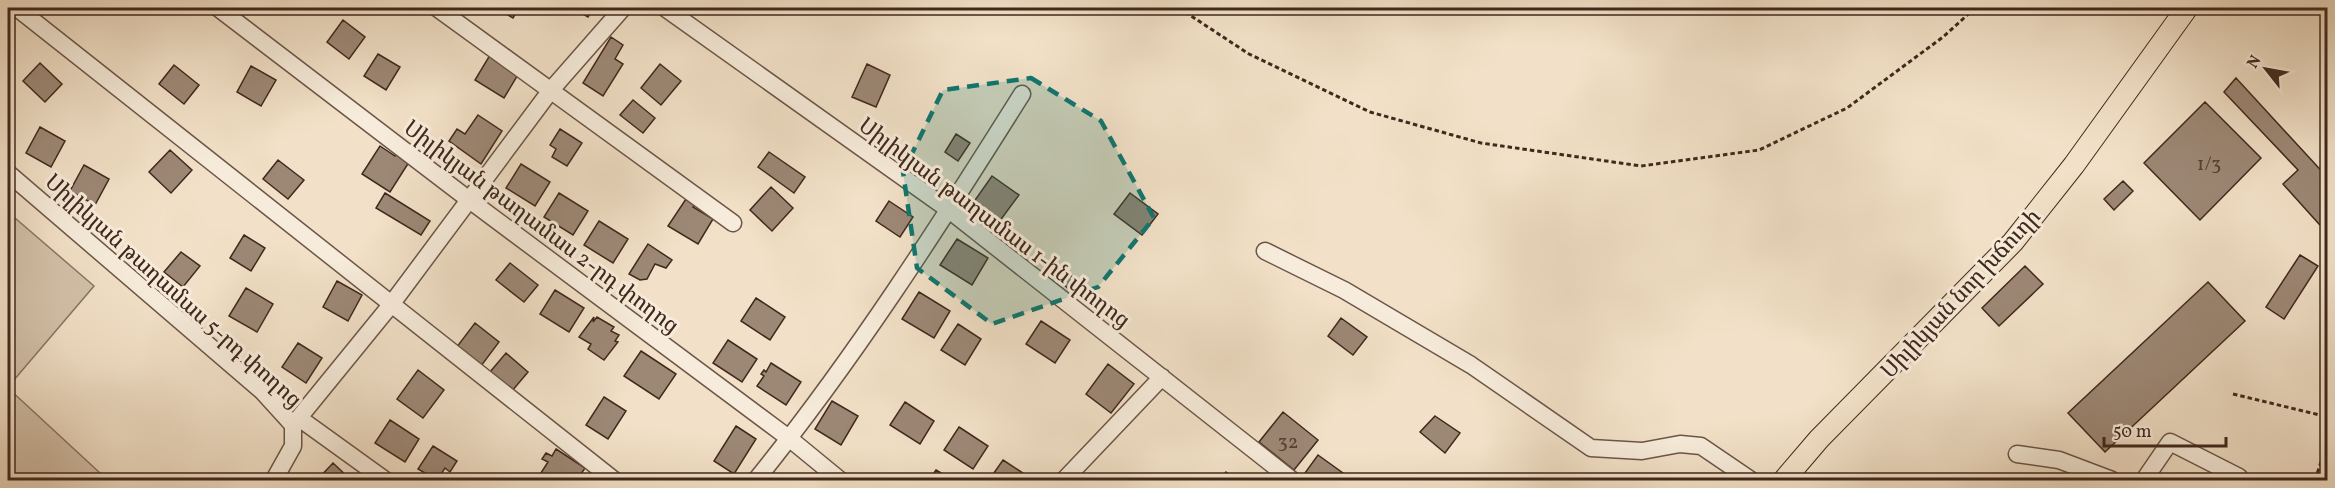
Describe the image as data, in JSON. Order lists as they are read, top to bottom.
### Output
{
  "streets": {
    "main road": ["Սիլիկյան նոր խճուղի"],
    "street": ["Սիլիկյան թաղամաս 1-ին փողոց", "Սիլիկյան թաղամաս 2-րդ փողոց", "Սիլիկյան թաղամաս 5-րդ փողոց"]
  },
  "house_numbers": ["1/3", "32"],
  "scale_bar": "50 m",
  "north": "top left"
}
